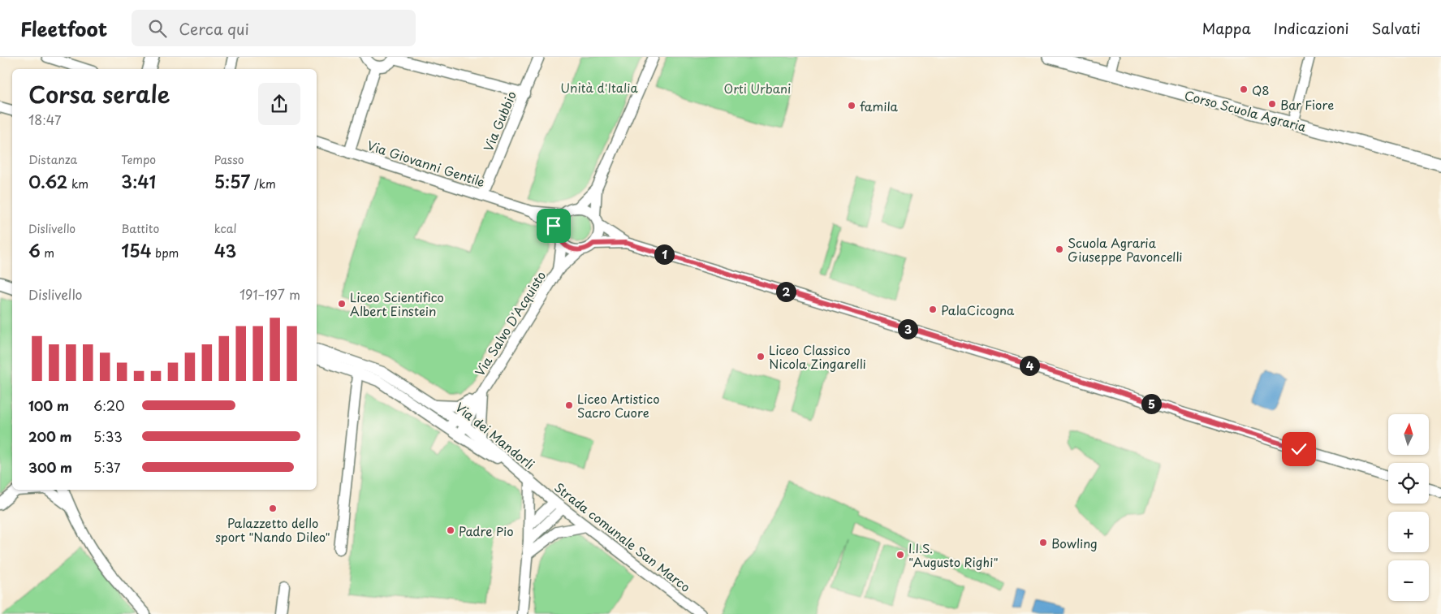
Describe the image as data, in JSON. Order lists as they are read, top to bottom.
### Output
{
  "streets": {
    "main road": ["Corso Scuola Agraria"],
    "street": [
      "Via Gubbio",
      "Via Giovanni Gentile",
      "Via Salvo D'Acquisto",
      "Via dei Mandorli",
      "Strada comunale San Marco"
    ]
  },
  "crossings": [
    ["Via Gubbio", "Via Giovanni Gentile"],
    ["Via Giovanni Gentile", "Via Salvo D'Acquisto"],
    ["Via Salvo D'Acquisto", "Via dei Mandorli"],
    ["Via dei Mandorli", "Strada comunale San Marco"]
  ],
  "parks": ["Unità d'Italia", "Orti Urbani"],
  "places": [
    "Q8",
    "Bar Fiore",
    "famila",
    "Scuola Agraria Giuseppe Pavoncelli",
    "Liceo Scientifico Albert Einstein",
    "PalaCicogna",
    "Liceo Classico Nicola Zingarelli",
    "Liceo Artistico Sacro Cuore",
    "Palazzetto dello sport \"Nando Dileo\"",
    "Padre Pio",
    "Bowling",
    "I.I.S. \"Augusto Righi\""
  ],
  "north": "top",
  "page": {
    "header": "Fleetfoot",
    "search": "Cerca qui",
    "nav": ["Mappa", "Indicazioni", "Salvati"],
    "heading": ["Corsa serale", "18:47"],
    "stats": [
      ["Distanza", "0.62 km"],
      ["Tempo", "3:41"],
      ["Passo", "5:57 /km"],
      ["Dislivello", "6 m"],
      ["Battito", "154 bpm"],
      ["kcal", "43"]
    ],
    "pins": [
      "1",
      "2",
      "3",
      "4",
      "5"
    ],
    "chart": ["Dislivello", "191–197 m"],
    "list": [
      {
        "name": "100 m",
        "note": "6:20"
      },
      {
        "name": "200 m",
        "note": "5:33"
      },
      {
        "name": "300 m",
        "note": "5:37"
      }
    ],
    "map_buttons": ["+", "−"]
  }
}
